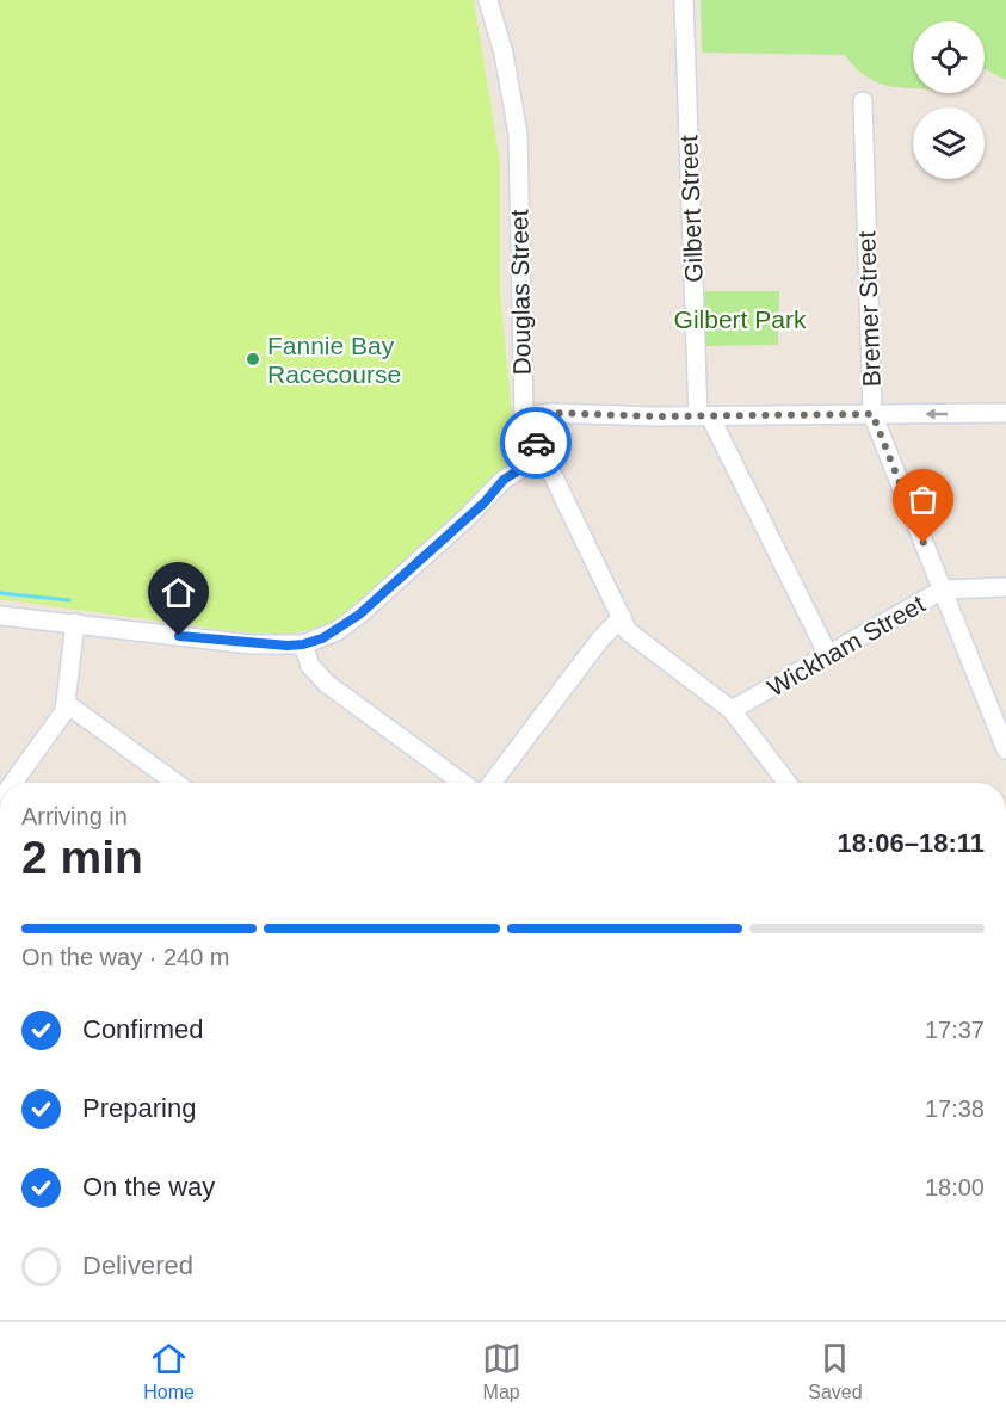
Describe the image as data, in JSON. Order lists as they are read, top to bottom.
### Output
{
  "streets": {
    "street": [
      "Gilbert Street",
      "Douglas Street",
      "Bremer Street",
      "Wickham Street"
    ]
  },
  "crossings": [
    ["Gilbert Street", "Wickham Street"],
    ["Douglas Street", "Wickham Street"],
    ["Bremer Street", "Wickham Street"]
  ],
  "parks": ["Gilbert Park"],
  "places": ["Fannie Bay Racecourse"],
  "page": {
    "heading": ["2 min", "Arriving in", "18:06–18:11"],
    "bar": "On the way · 240 m",
    "list": [
      ["Confirmed", "17:37"],
      ["Preparing", "17:38"],
      ["On the way", "18:00"],
      "Delivered"
    ],
    "tabs": ["Home", "Map", "Saved"]
  }
}
